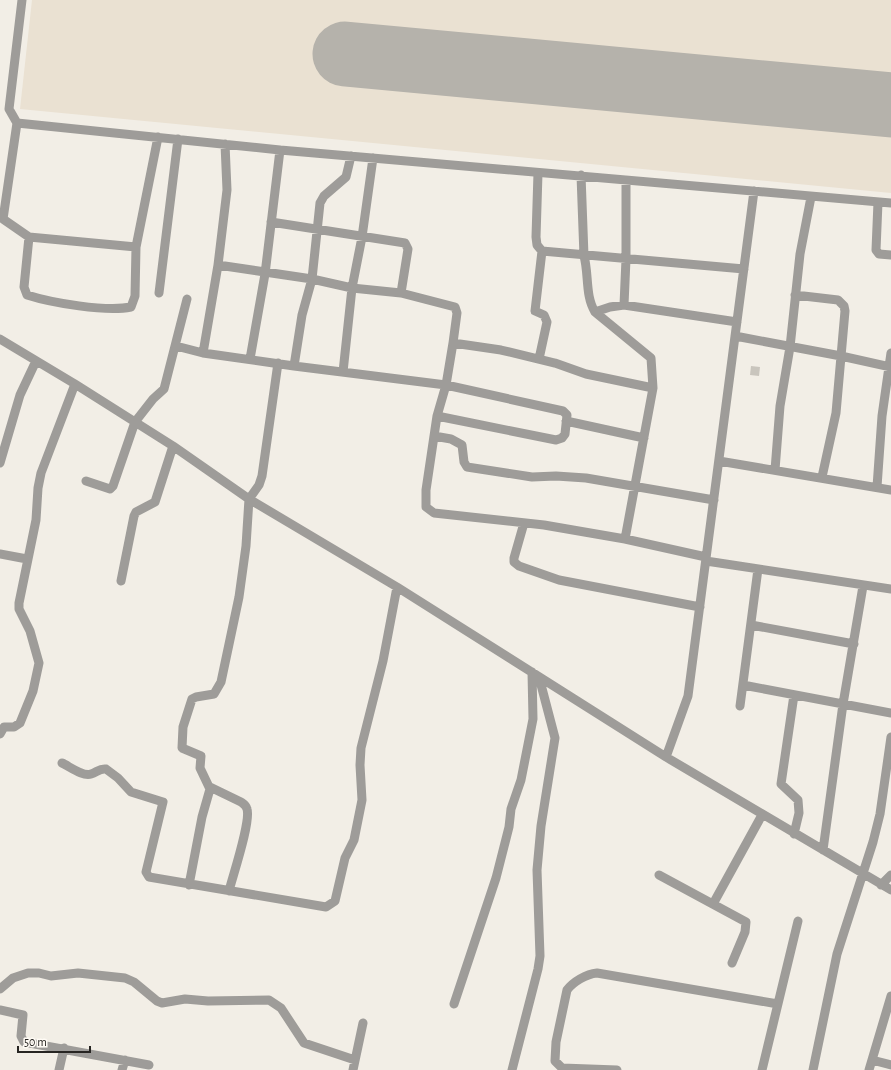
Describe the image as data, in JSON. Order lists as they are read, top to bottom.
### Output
{
  "scale_bar": "50 m"
}
